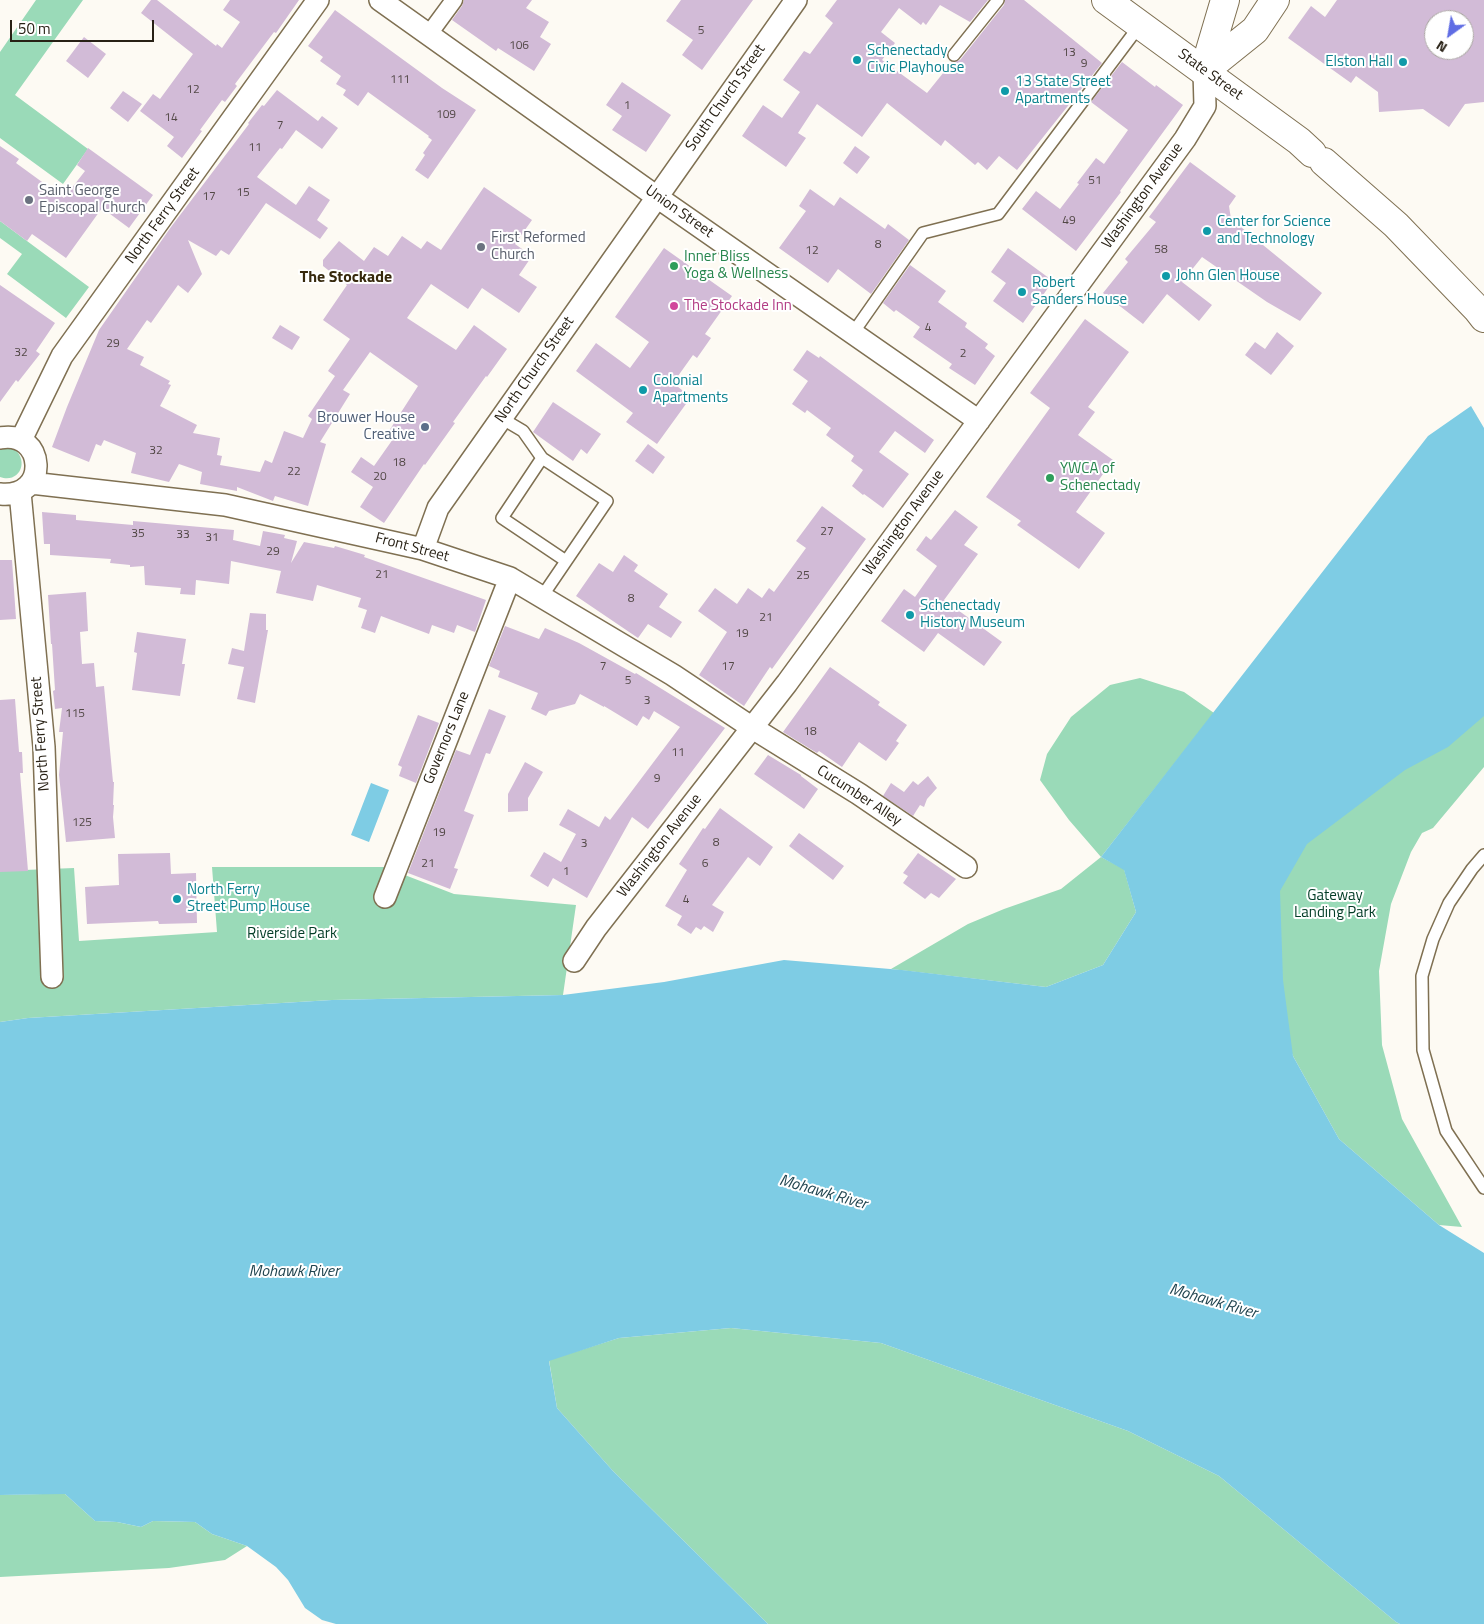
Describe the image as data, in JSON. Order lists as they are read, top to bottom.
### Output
{
  "streets": {
    "main road": ["State Street", "Washington Avenue"],
    "street": [
      "South Church Street",
      "Union Street",
      "North Ferry Street",
      "North Church Street",
      "Front Street",
      "Governors Lane",
      "Cucumber Alley"
    ]
  },
  "crossings": [
    ["State Street", "Washington Avenue"],
    ["South Church Street", "Union Street"],
    ["South Church Street", "North Church Street"],
    ["Washington Avenue", "Union Street"],
    ["Washington Avenue", "Front Street"],
    ["Washington Avenue", "Cucumber Alley"],
    ["Union Street", "North Church Street"],
    ["North Ferry Street", "Front Street"],
    ["North Church Street", "Front Street"],
    ["Front Street", "Governors Lane"],
    ["Front Street", "Cucumber Alley"]
  ],
  "districts": ["The Stockade"],
  "water": ["Mohawk River"],
  "parks": ["Gateway Landing Park", "Riverside Park"],
  "places": [
    "Schenectady Civic Playhouse",
    "Elston Hall",
    "13 State Street Apartments",
    "Saint George Episcopal Church",
    "Center for Science and Technology",
    "First Reformed Church",
    "Inner Bliss Yoga & Wellness",
    "John Glen House",
    "Robert Sanders House",
    "The Stockade Inn",
    "Colonial Apartments",
    "Brouwer House Creative",
    "YWCA of Schenectady",
    "Schenectady History Museum",
    "North Ferry Street Pump House"
  ],
  "house_numbers": [
    "5",
    "106",
    "13",
    "9",
    "111",
    "12",
    "1",
    "109",
    "14",
    "7",
    "11",
    "51",
    "15",
    "17",
    "49",
    "8",
    "58",
    "12",
    "4",
    "29",
    "32",
    "2",
    "32",
    "18",
    "22",
    "20",
    "27",
    "35",
    "33",
    "31",
    "29",
    "21",
    "25",
    "8",
    "21",
    "19",
    "7",
    "17",
    "5",
    "3",
    "115",
    "18",
    "11",
    "9",
    "125",
    "19",
    "8",
    "3",
    "21",
    "6",
    "1",
    "4"
  ],
  "scale_bar": "50 m",
  "north": "bottom left"
}
